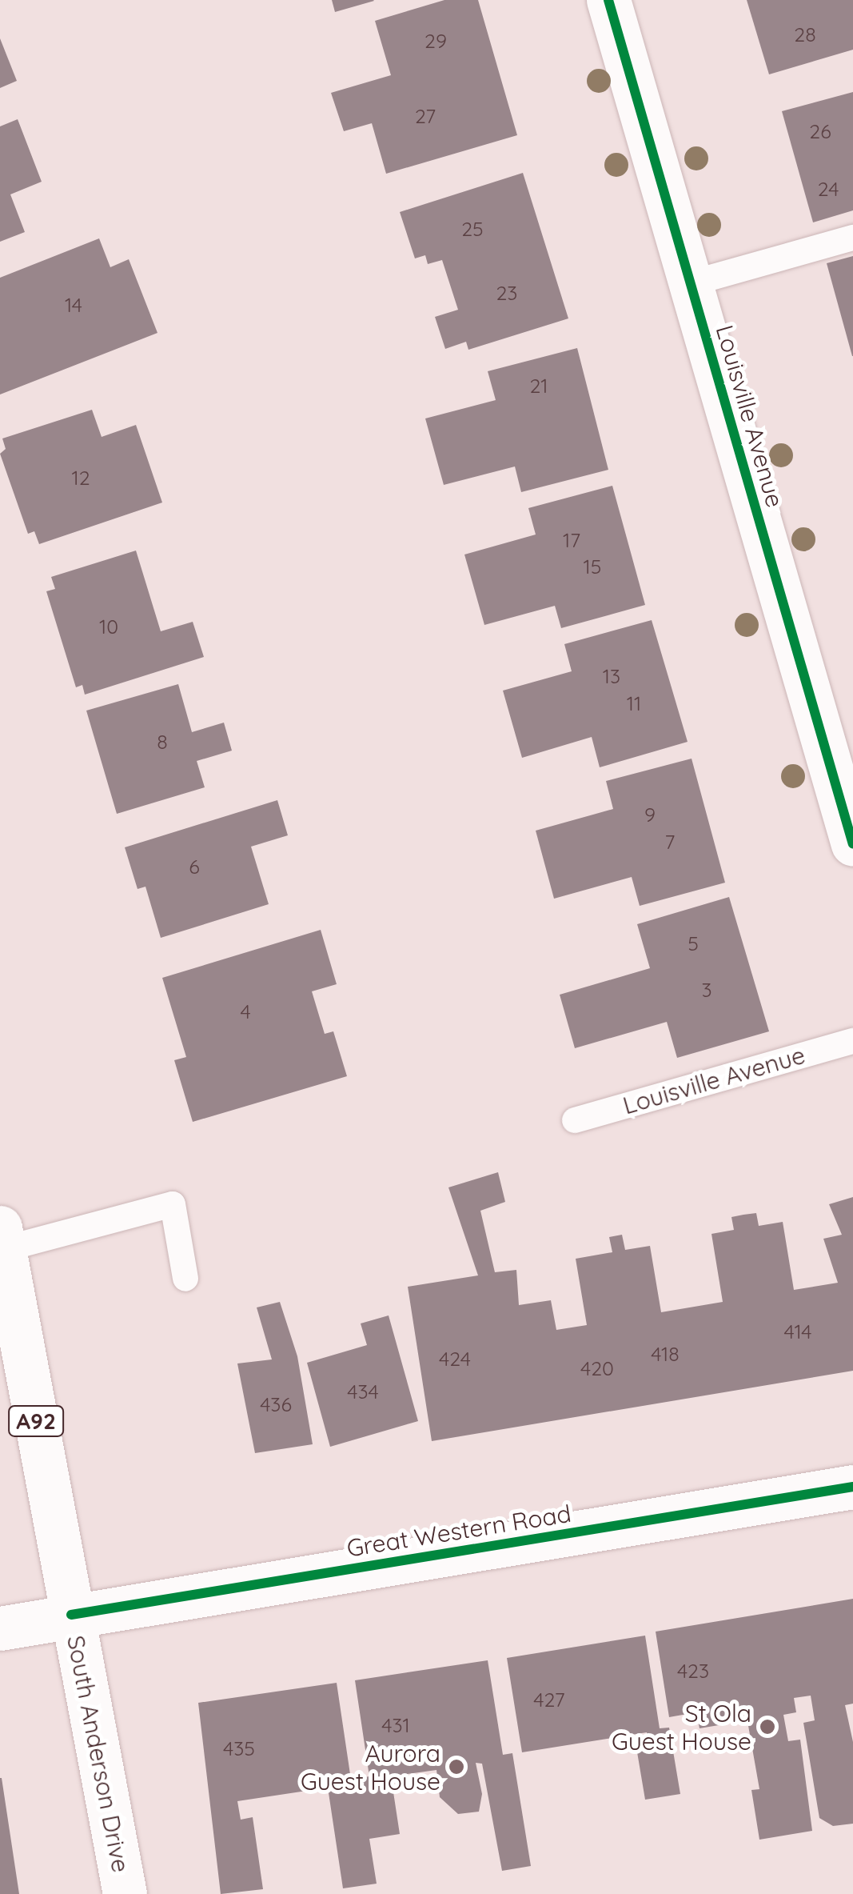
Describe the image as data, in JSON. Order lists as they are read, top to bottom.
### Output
{
  "streets": {
    "main road": [
      "Louisville Avenue",
      "A92",
      "Great Western Road",
      "South Anderson Drive"
    ]
  },
  "crossings": [
    ["A92", "Great Western Road"],
    ["A92", "South Anderson Drive"],
    ["Great Western Road", "South Anderson Drive"]
  ],
  "places": ["St Ola Guest House", "Aurora Guest House"],
  "house_numbers": [
    "28",
    "29",
    "27",
    "26",
    "24",
    "25",
    "23",
    "14",
    "21",
    "12",
    "17",
    "15",
    "10",
    "13",
    "11",
    "8",
    "9",
    "7",
    "6",
    "5",
    "3",
    "4",
    "414",
    "418",
    "424",
    "420",
    "434",
    "436",
    "423",
    "427",
    "431",
    "435"
  ]
}
